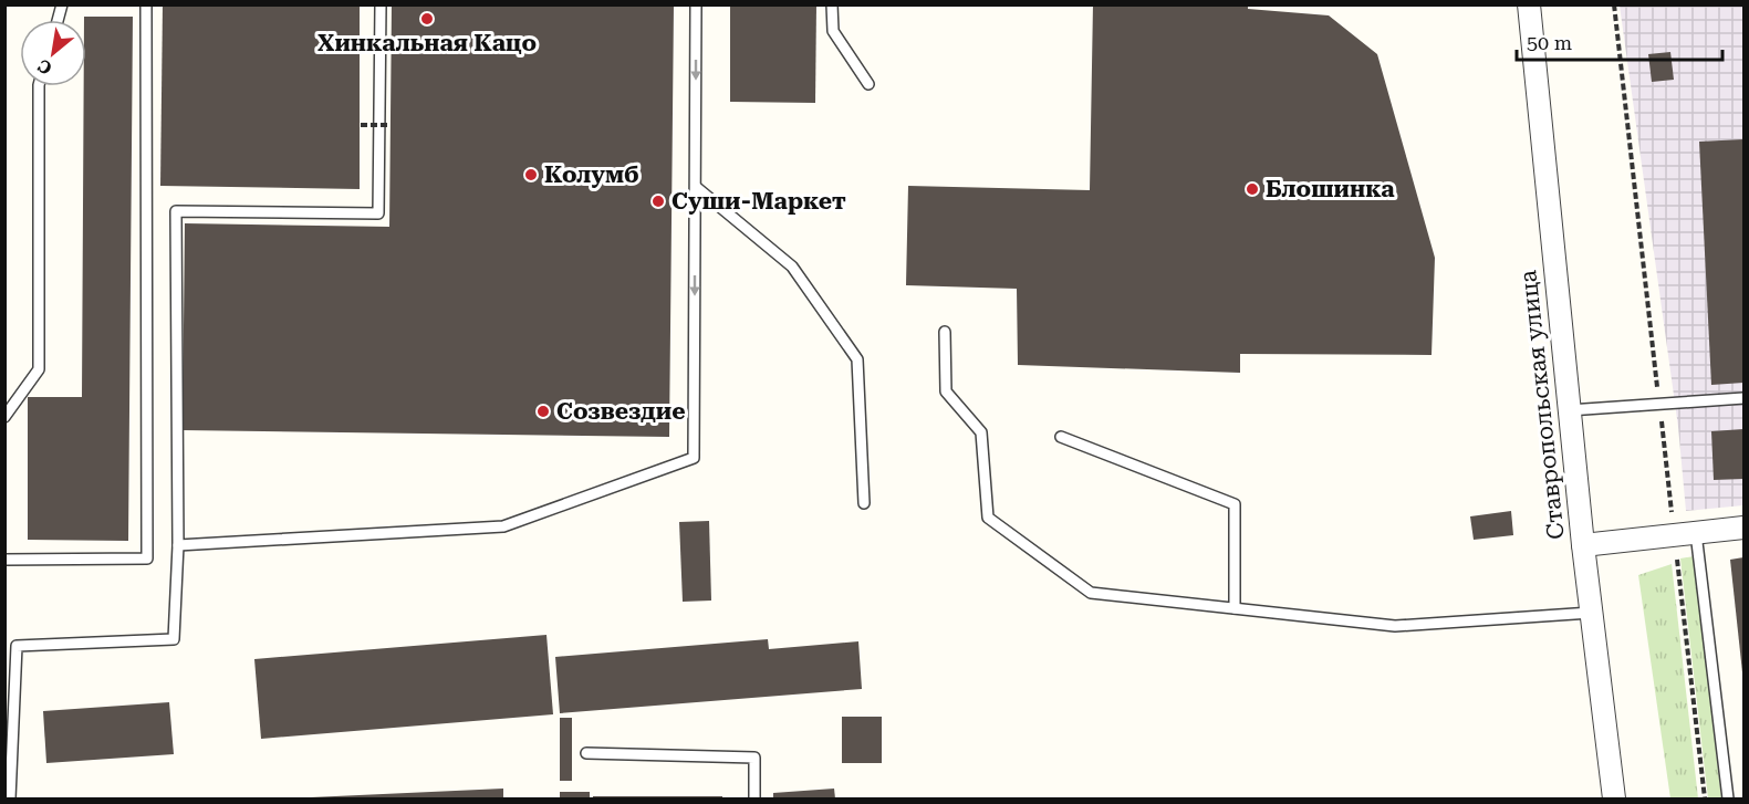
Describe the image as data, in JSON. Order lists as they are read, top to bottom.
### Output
{
  "streets": {
    "street": ["Ставропольская улица"]
  },
  "places": [
    "Хинкальная Кацо",
    "Колумб",
    "Блошинка",
    "Суши-Маркет",
    "Созвездие"
  ],
  "scale_bar": "50 m",
  "north": "bottom left"
}
